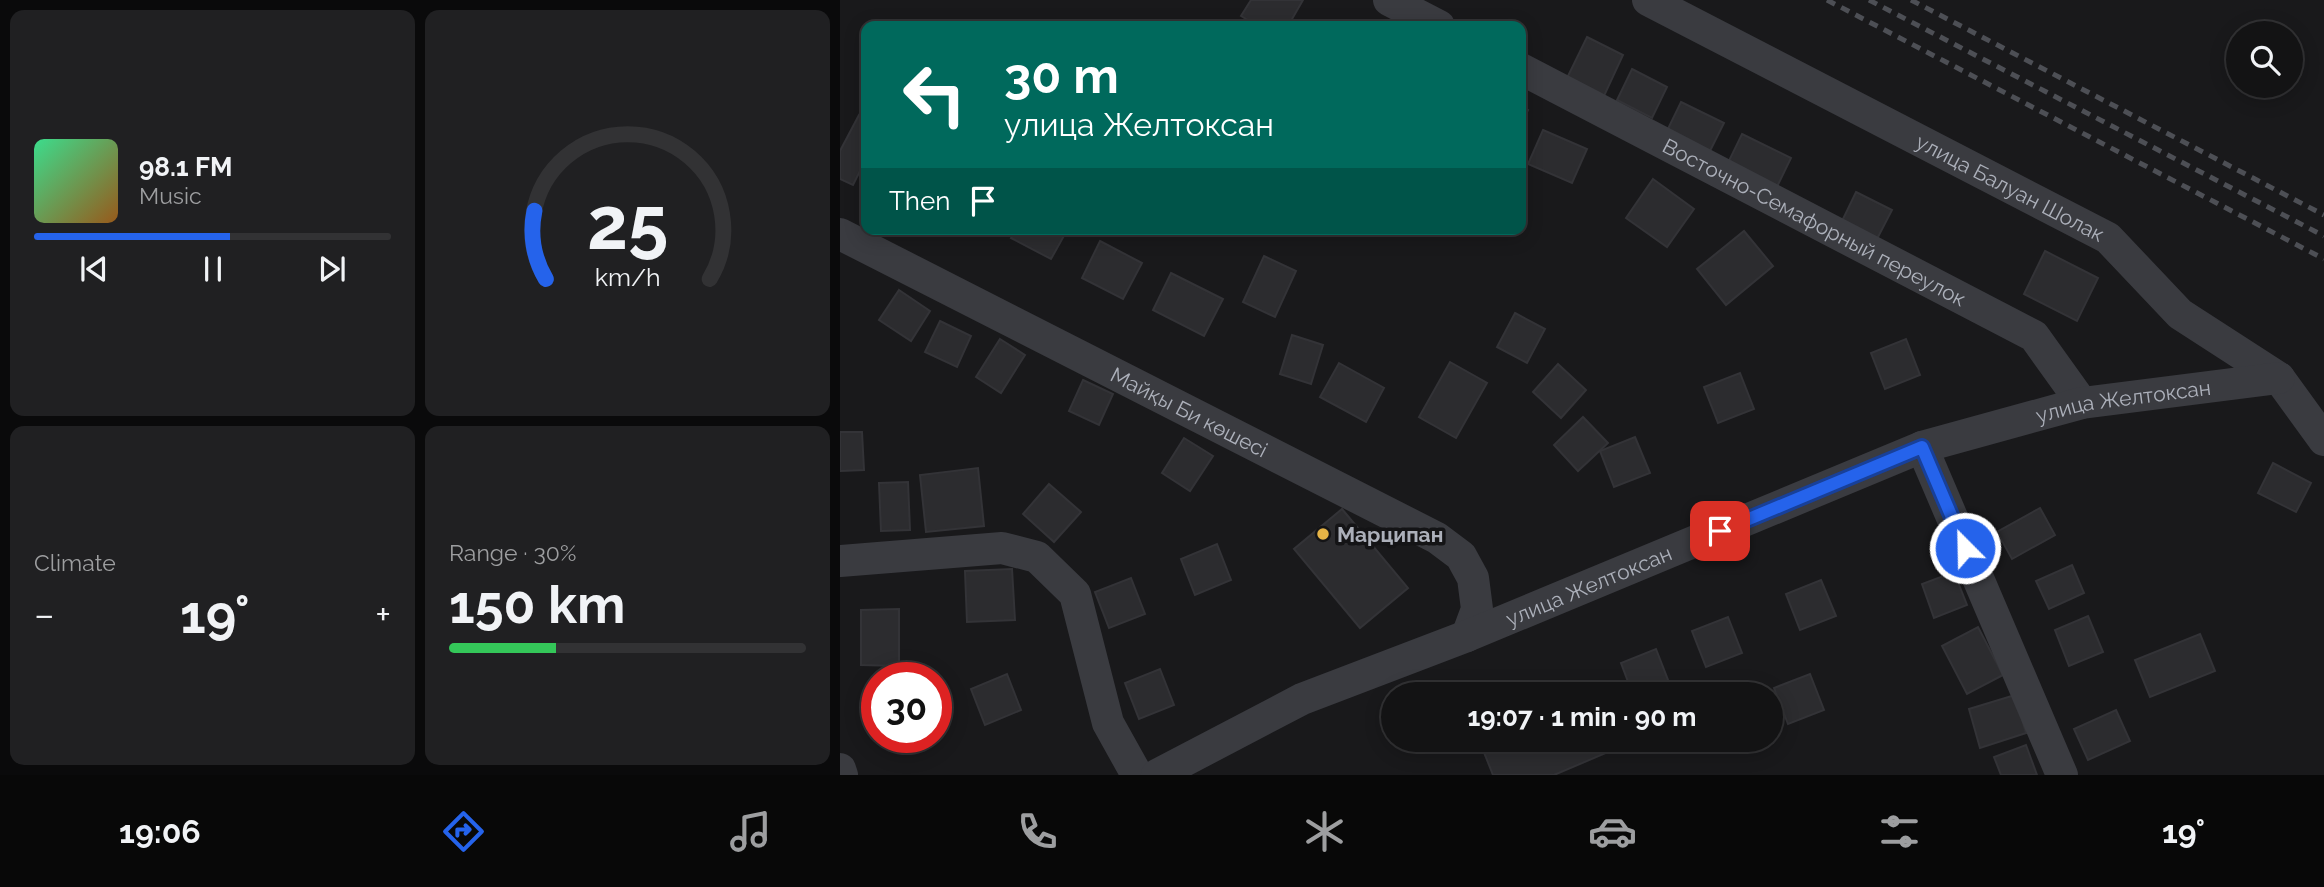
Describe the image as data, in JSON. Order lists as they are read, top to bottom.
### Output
{
  "streets": {
    "street": [
      "улица Балуан Шолак",
      "Восточно-Семафорный переулок",
      "улица Желтоксан",
      "Майқы Би көшесі"
    ]
  },
  "crossings": [
    ["улица Балуан Шолак", "улица Желтоксан"],
    ["Восточно-Семафорный переулок", "улица Желтоксан"],
    ["улица Желтоксан", "Майқы Би көшесі"]
  ],
  "places": ["Марципан"],
  "page": {
    "turn": ["30 m", "улица Желтоксан"],
    "song": ["98.1 FM", "Music"],
    "then": "Then",
    "tile": [
      "Climate",
      ["Range · 30%", "150 km"]
    ],
    "heat": ["−", "19°", "+"],
    "limit": "30",
    "trip": "19:07 · 1 min · 90 m",
    "tabs": ["19:06", "19°"],
    "gauge": ["25", "km/h"]
  }
}
